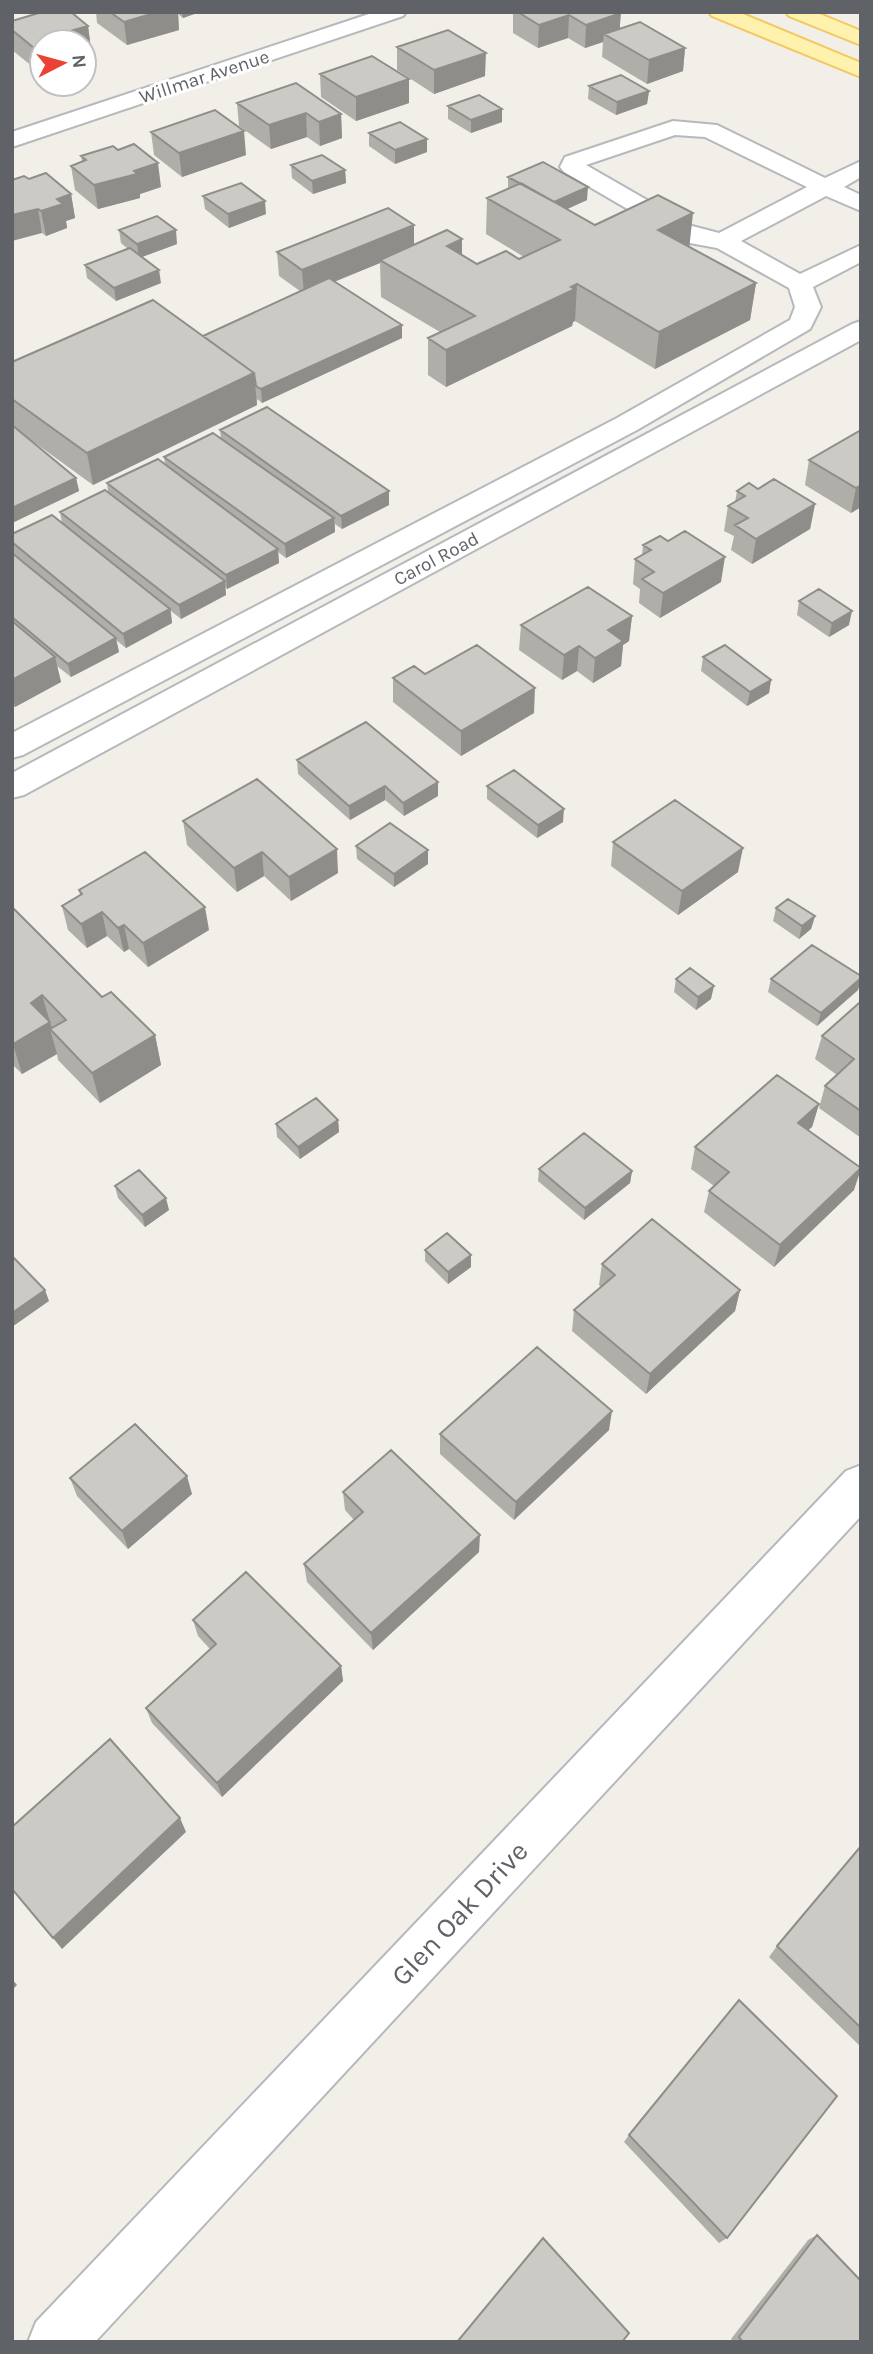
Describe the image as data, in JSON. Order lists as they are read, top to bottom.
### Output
{
  "streets": {
    "street": ["Willmar Avenue", "Carol Road", "Glen Oak Drive"]
  },
  "north": "right"
}
